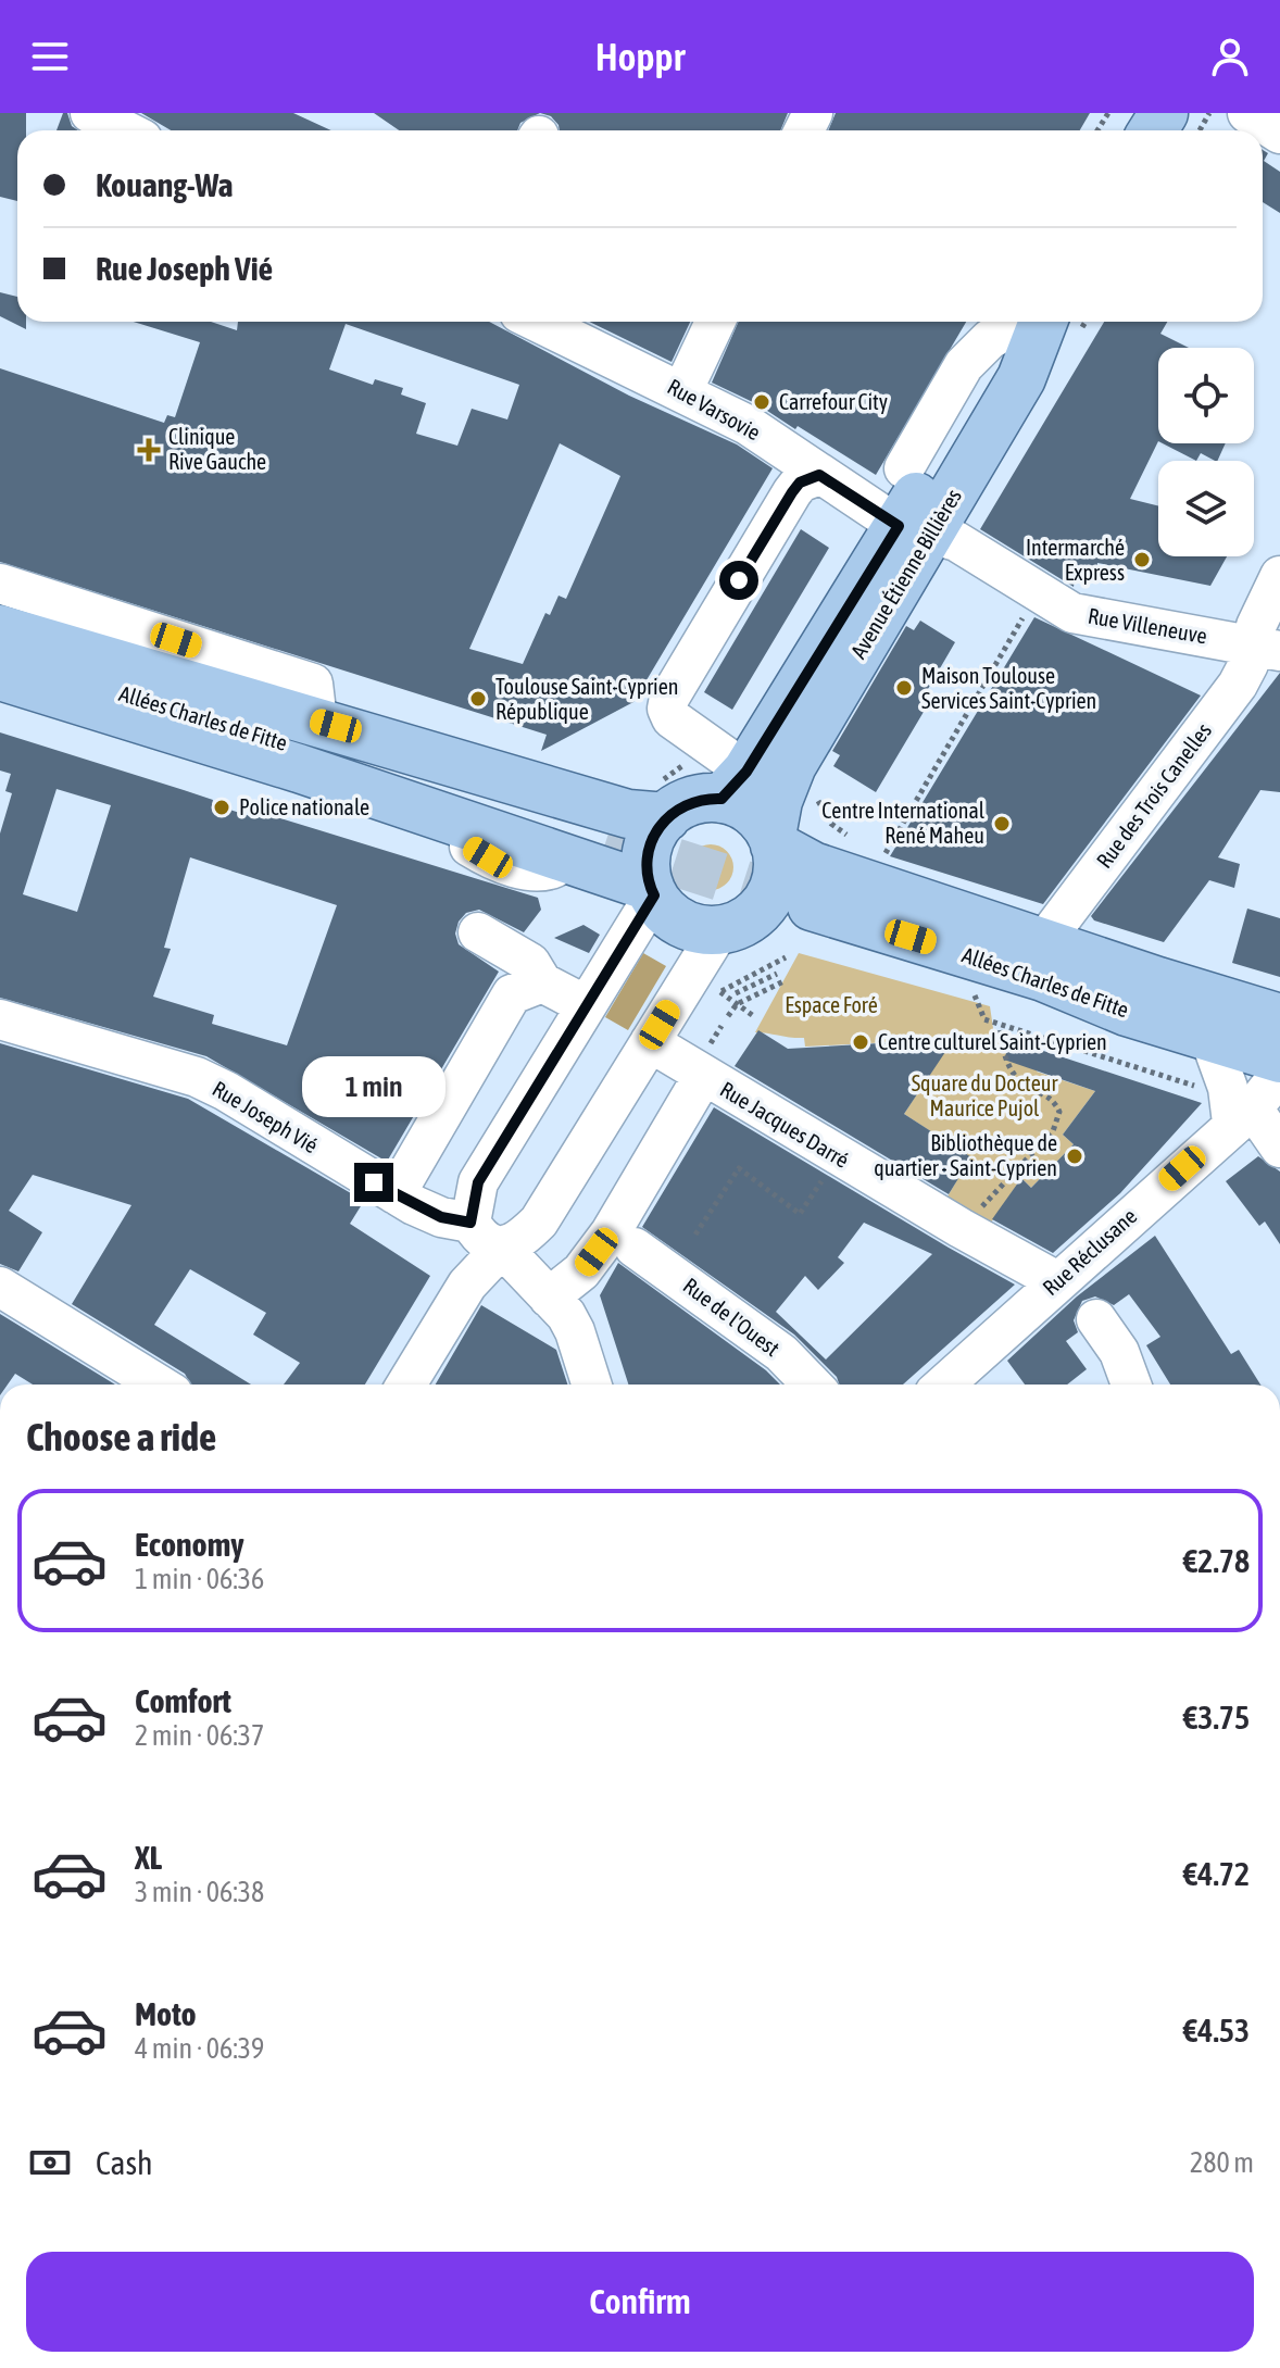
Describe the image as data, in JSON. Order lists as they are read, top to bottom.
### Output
{
  "streets": {
    "main road": ["Avenue Étienne Billières", "Allées Charles de Fitte"],
    "street": [
      "Rue Varsovie",
      "Rue Villeneuve",
      "Rue des Trois Canelles",
      "Rue Joseph Vié",
      "Rue Jacques Darré",
      "Rue Réclusane",
      "Rue de l'Ouest"
    ]
  },
  "crossings": [
    ["Rue Varsovie", "Avenue Étienne Billières"],
    ["Rue Varsovie", "Rue Villeneuve"],
    ["Avenue Étienne Billières", "Rue Villeneuve"],
    ["Avenue Étienne Billières", "Allées Charles de Fitte"],
    ["Rue Villeneuve", "Rue des Trois Canelles"],
    ["Rue Jacques Darré", "Rue Réclusane"]
  ],
  "parks": ["Espace Foré", "Square du Docteur Maurice Pujol"],
  "places": {
    "other": [
      "Carrefour City",
      "Intermarché Express",
      "Maison Toulouse Services Saint-Cyprien",
      "Toulouse Saint-Cyprien République",
      "Police nationale",
      "Centre International René Maheu",
      "Centre culturel Saint-Cyprien",
      "Bibliothèque de quartier - Saint-Cyprien"
    ],
    "health": ["Clinique Rive Gauche"]
  },
  "page": {
    "header": "Hoppr",
    "banner": ["Kouang-Wa", "Rue Joseph Vié"],
    "bubble": "1 min",
    "heading": "Choose a ride",
    "list": [
      {
        "name": "Economy",
        "note": "1 min · 06:36",
        "value": "€2.78"
      },
      {
        "name": "Comfort",
        "note": "2 min · 06:37",
        "value": "€3.75"
      },
      {
        "name": "XL",
        "note": "3 min · 06:38",
        "value": "€4.72"
      },
      {
        "name": "Moto",
        "note": "4 min · 06:39",
        "value": "€4.53"
      }
    ],
    "pay": ["Cash", "280 m"],
    "buttons": "Confirm"
  }
}
